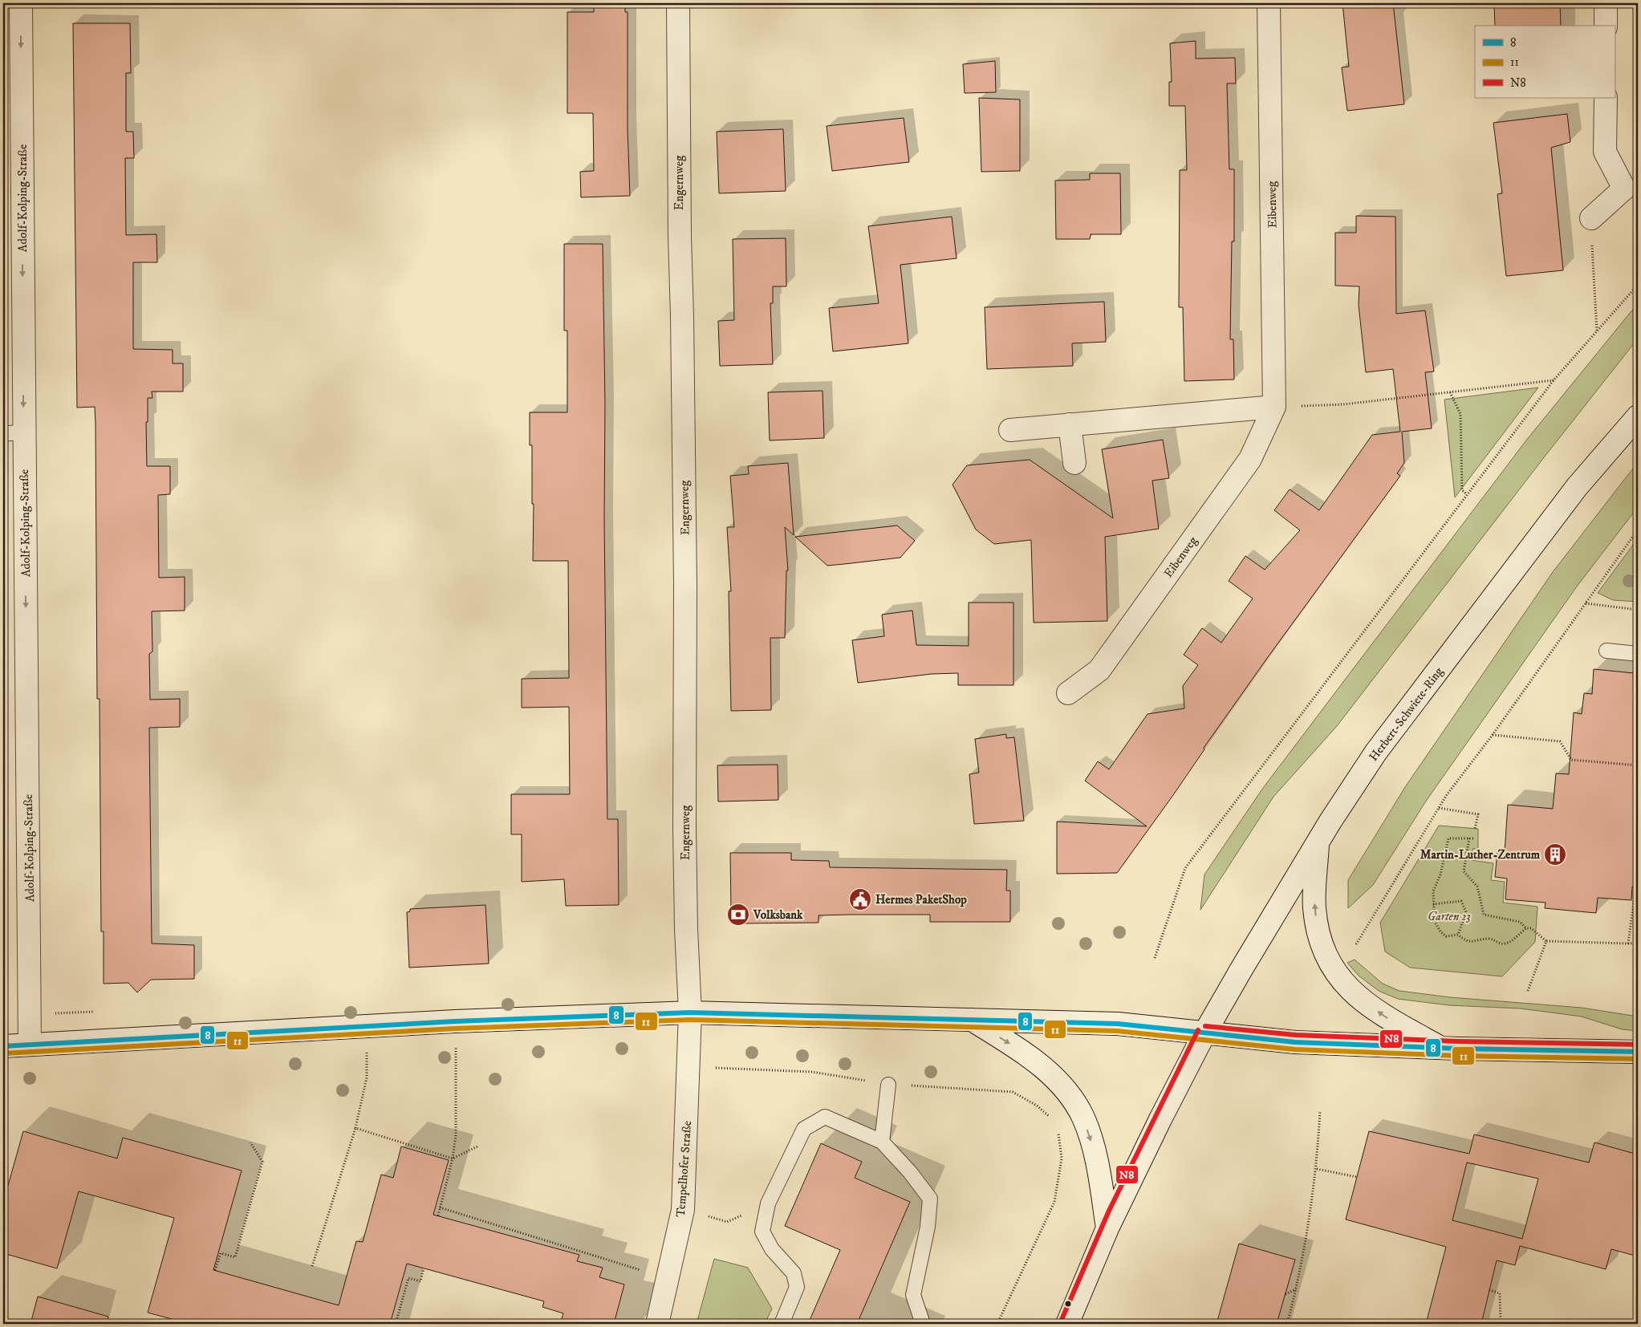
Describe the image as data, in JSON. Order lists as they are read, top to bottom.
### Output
{
  "streets": {
    "street": [
      "Engernweg",
      "Adolf-Kolping-Straße",
      "Eibenweg",
      "Herbert-Schwiete-Ring",
      "Tempelhofer Straße"
    ]
  },
  "crossings": [
    ["Engernweg", "Tempelhofer Straße"]
  ],
  "one_way": ["Adolf-Kolping-Straße"],
  "parks": ["Garten 23"],
  "places": {
    "building": ["Martin-Luther-Zentrum"],
    "public building": ["Hermes PaketShop"],
    "bank": ["Volksbank"]
  },
  "lines": ["transit line 8", "transit line 11", "transit line N8"],
  "legend": ["8", "11", "N8"]
}
